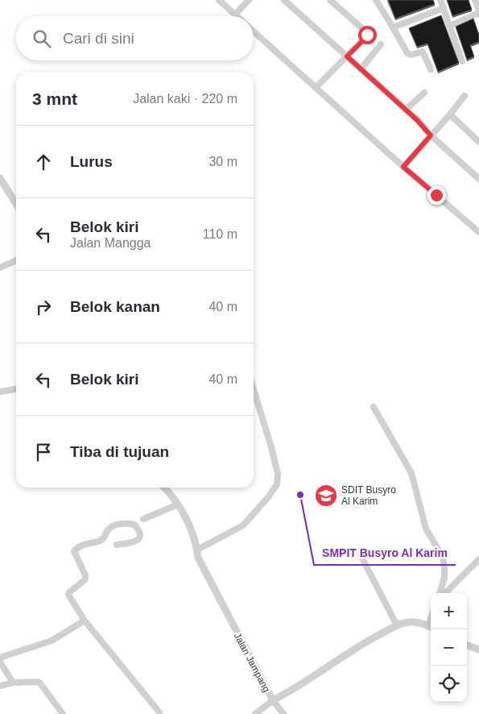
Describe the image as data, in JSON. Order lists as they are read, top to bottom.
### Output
{
  "streets": {
    "street": ["Jalan Jampang"]
  },
  "places": {
    "other": ["SMPIT Busyro Al Karim"],
    "school or university": ["SDIT Busyro Al Karim"]
  },
  "page": {
    "search": "Cari di sini",
    "heading": ["3 mnt", "Jalan kaki · 220 m"],
    "list": [
      ["Lurus", "30 m"],
      ["Belok kiri", "Jalan Mangga", "110 m"],
      ["Belok kanan", "40 m"],
      ["Belok kiri", "40 m"],
      "Tiba di tujuan"
    ],
    "map_buttons": ["+", "−"]
  }
}
